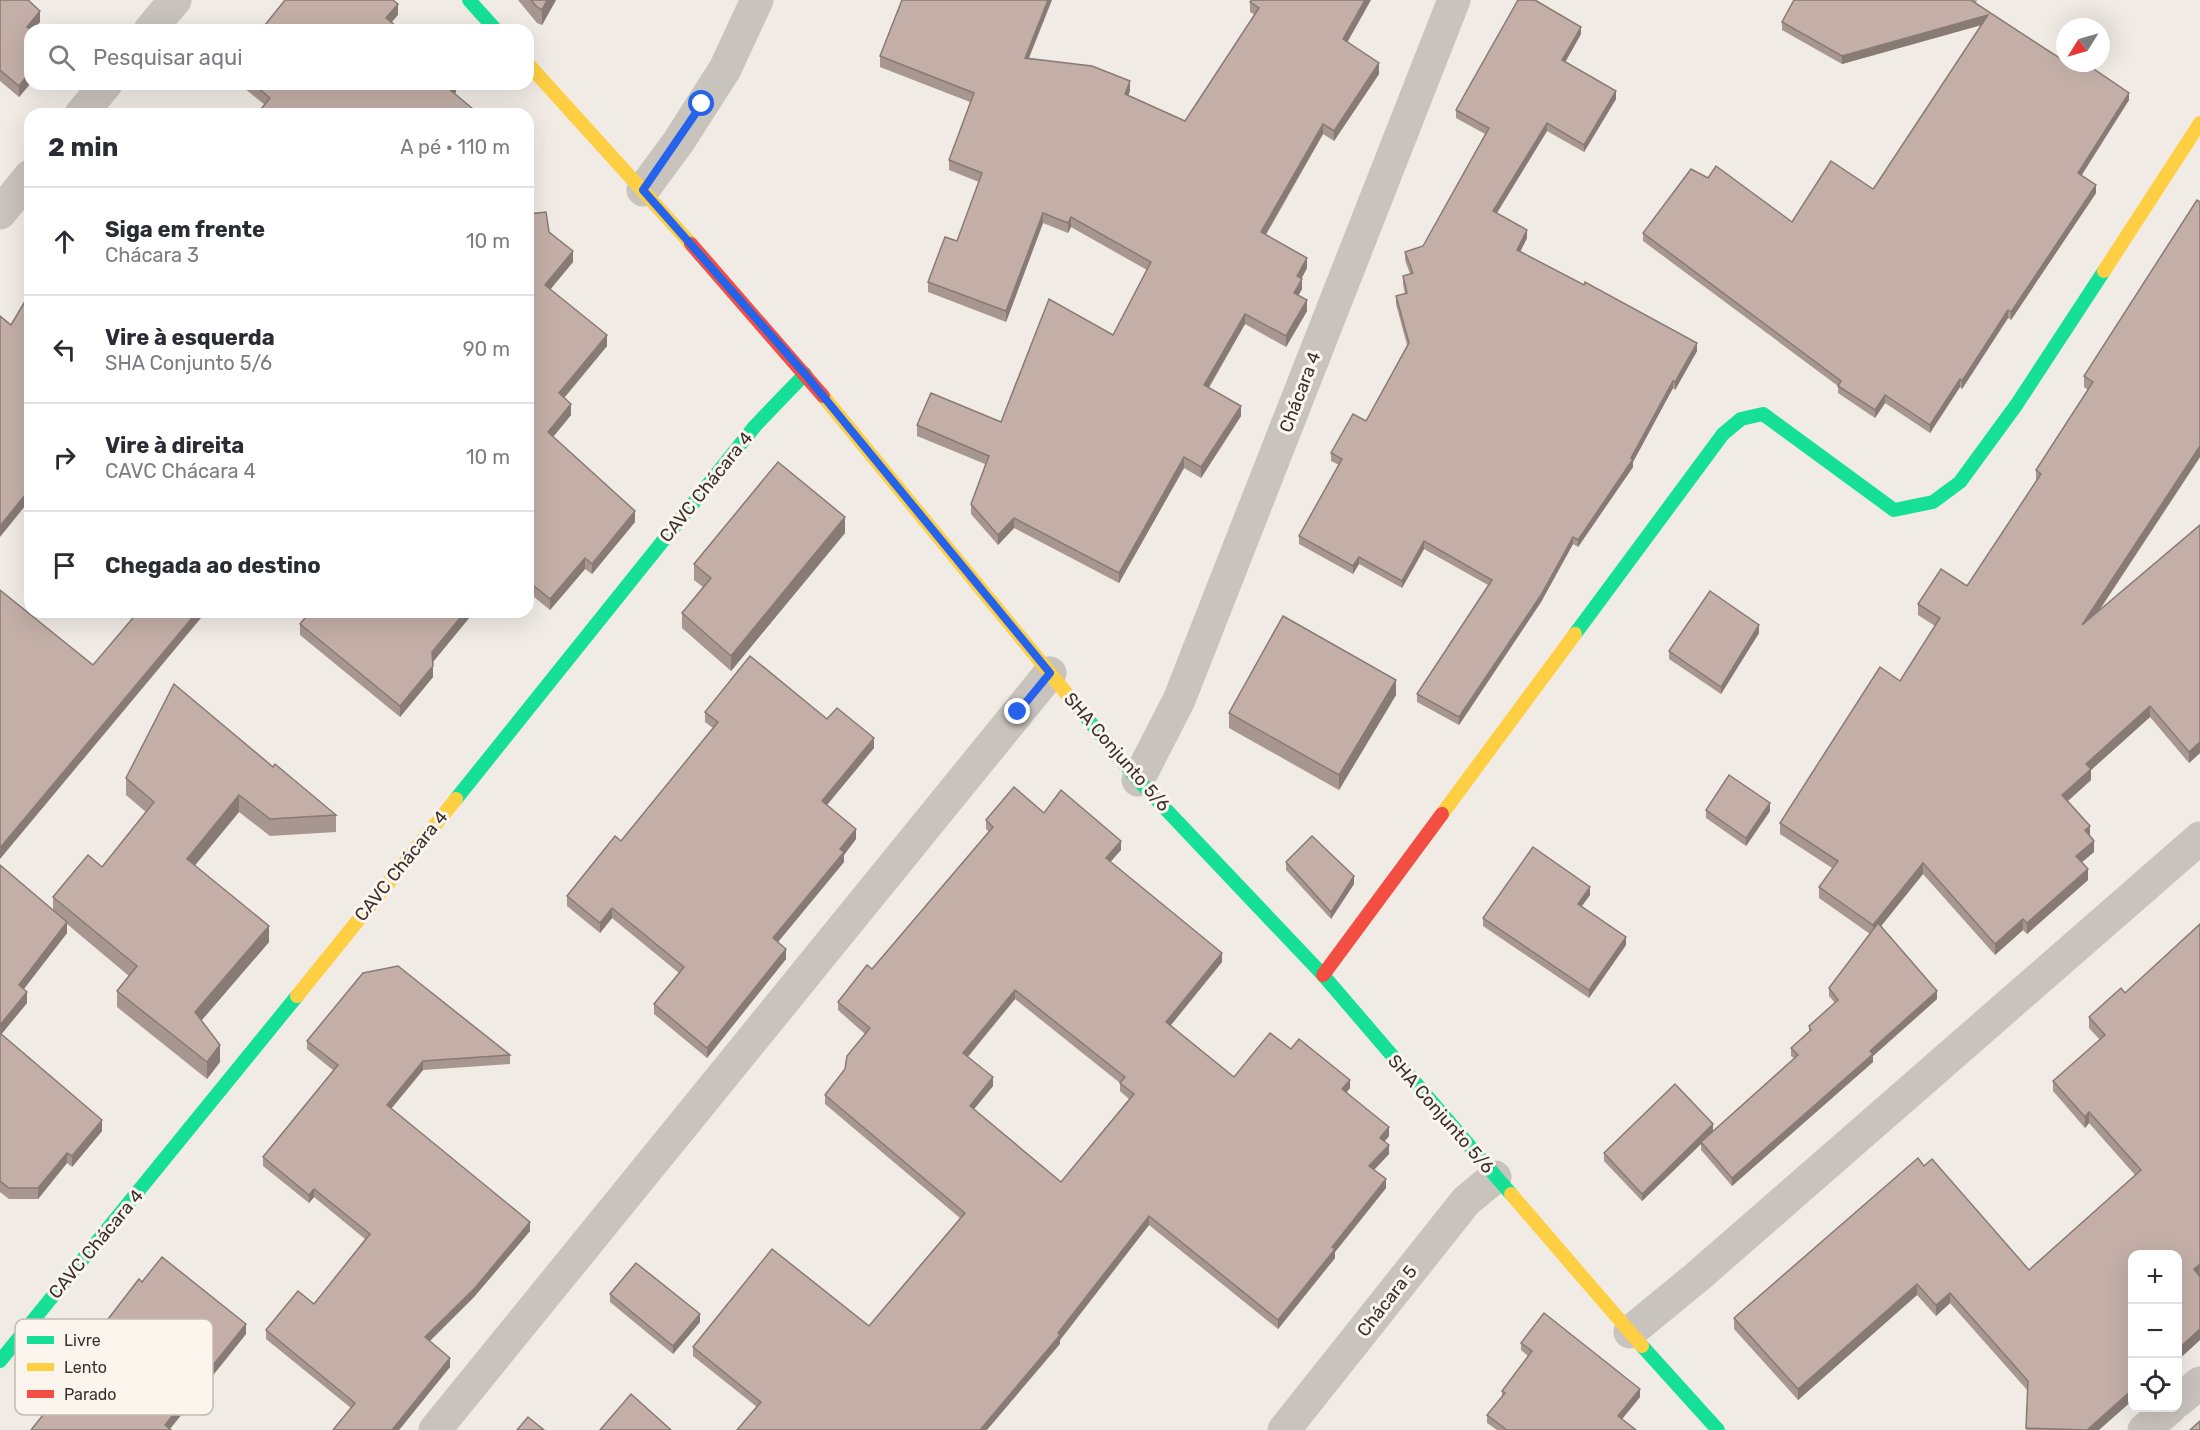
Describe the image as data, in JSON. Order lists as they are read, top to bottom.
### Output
{
  "streets": {
    "street": [
      "Chácara 4",
      "CAVC Chácara 4",
      "SHA Conjunto 5/6",
      "Chácara 5"
    ]
  },
  "crossings": [
    ["Chácara 4", "SHA Conjunto 5/6"],
    ["CAVC Chácara 4", "SHA Conjunto 5/6"],
    ["SHA Conjunto 5/6", "Chácara 5"]
  ],
  "legend": ["Livre", "Lento", "Parado"],
  "north": "bottom left",
  "page": {
    "search": "Pesquisar aqui",
    "heading": ["2 min", "A pé · 110 m"],
    "list": [
      ["Siga em frente", "Chácara 3", "10 m"],
      ["Vire à esquerda", "SHA Conjunto 5/6", "90 m"],
      ["Vire à direita", "CAVC Chácara 4", "10 m"],
      "Chegada ao destino"
    ],
    "map_buttons": ["+", "−"]
  }
}
